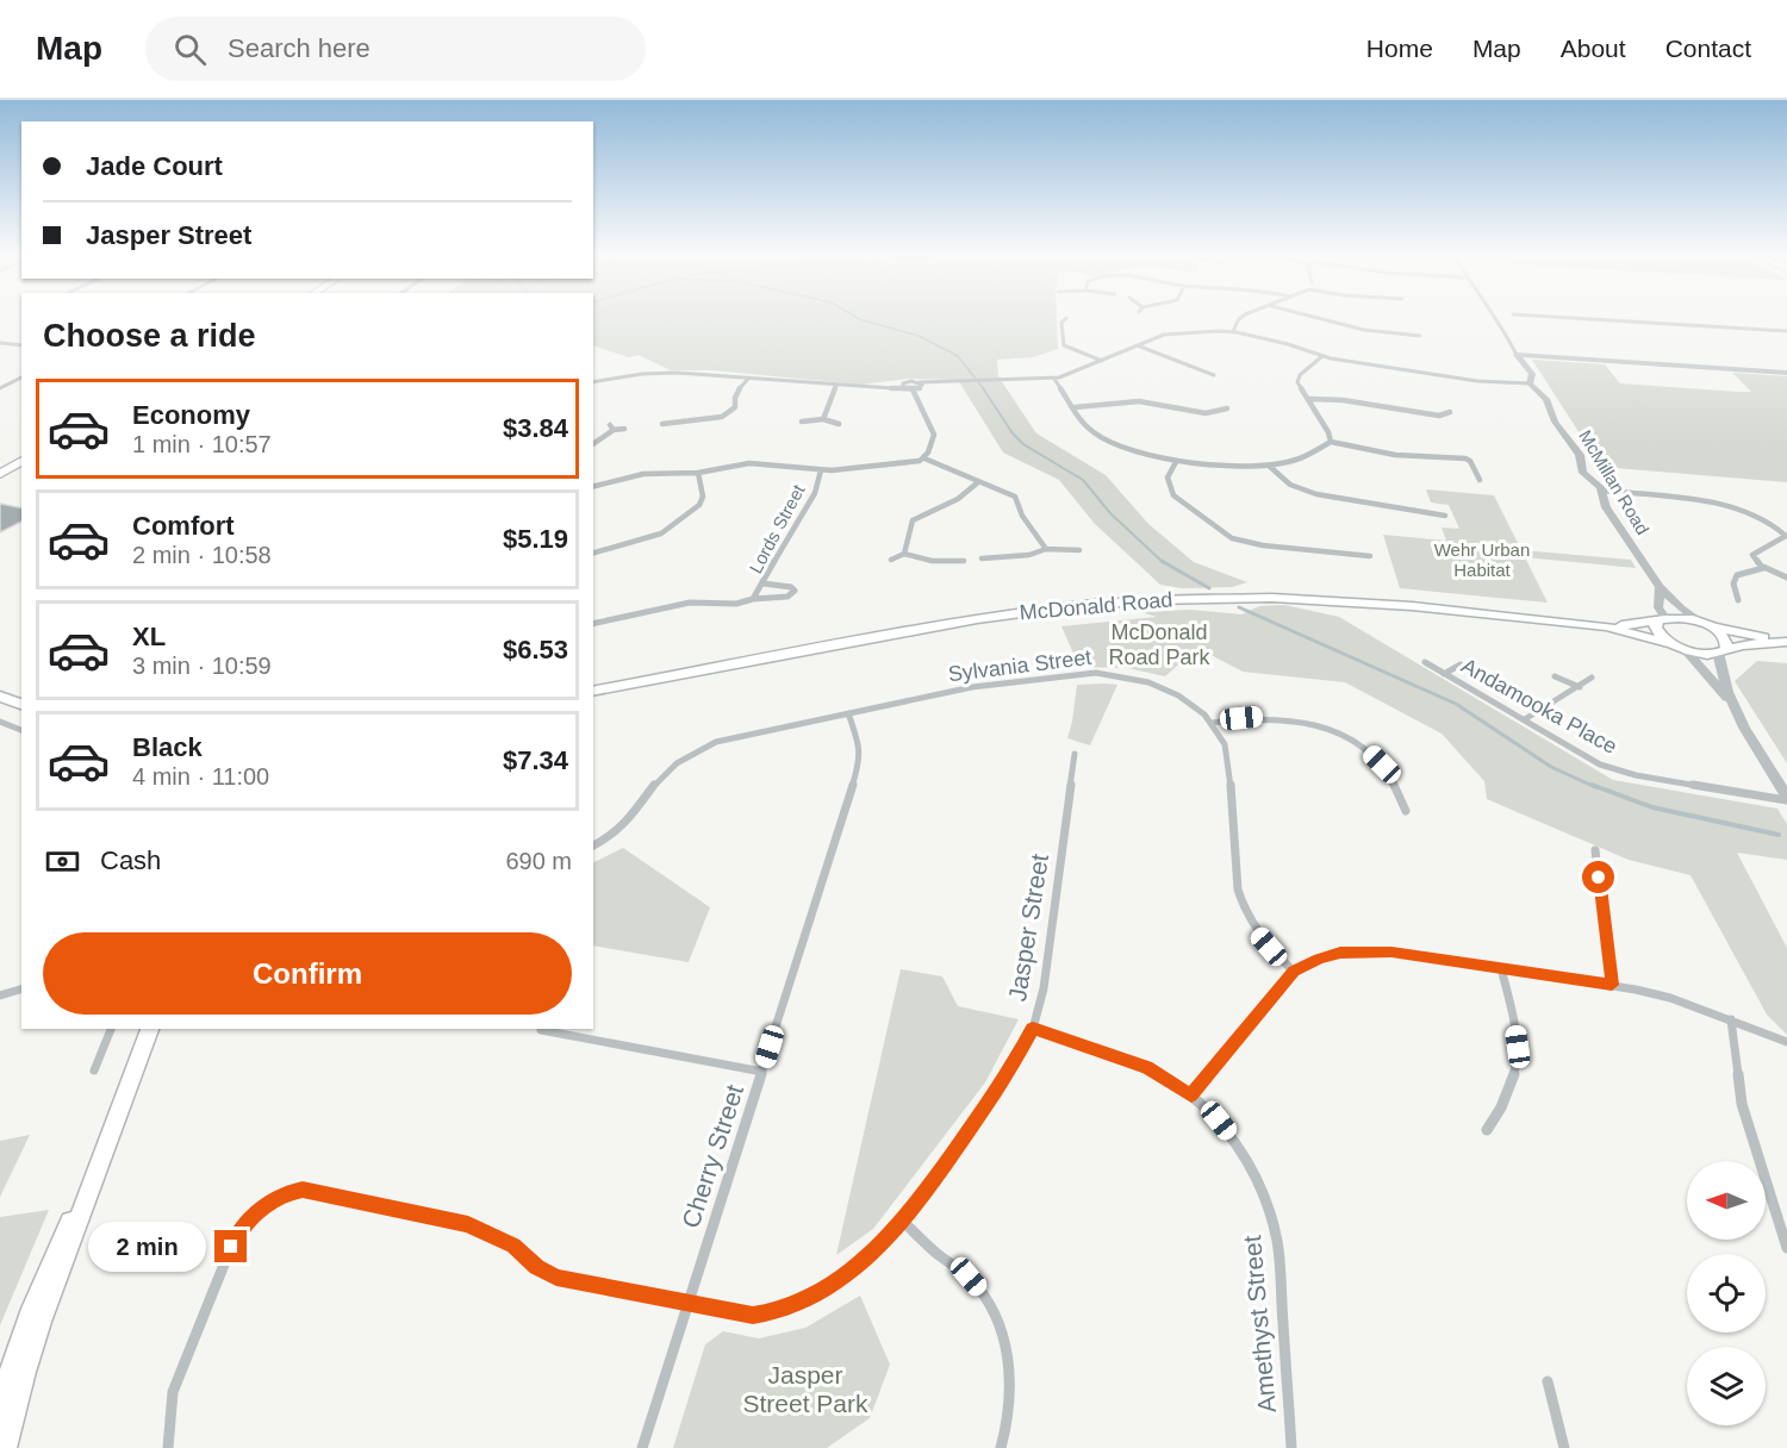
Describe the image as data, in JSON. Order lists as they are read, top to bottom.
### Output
{
  "streets": {
    "main road": ["McDonald Road"],
    "street": [
      "McMillan Road",
      "Lords Street",
      "Sylvania Street",
      "Andamooka Place",
      "Jasper Street",
      "Cherry Street",
      "Amethyst Street"
    ]
  },
  "crossings": [
    ["McMillan Road", "McDonald Road"],
    ["Sylvania Street", "Cherry Street"],
    ["Jasper Street", "Cherry Street"],
    ["Jasper Street", "Amethyst Street"]
  ],
  "parks": ["Wehr Urban Habitat", "McDonald Road Park", "Jasper Street Park"],
  "north": "left",
  "page": {
    "header": "Map",
    "search": "Search here",
    "nav": [
      "Home",
      "Map",
      "About",
      "Contact"
    ],
    "banner": ["Jade Court", "Jasper Street"],
    "heading": "Choose a ride",
    "list": [
      {
        "name": "Economy",
        "note": "1 min · 10:57",
        "value": "$3.84"
      },
      {
        "name": "Comfort",
        "note": "2 min · 10:58",
        "value": "$5.19"
      },
      {
        "name": "XL",
        "note": "3 min · 10:59",
        "value": "$6.53"
      },
      {
        "name": "Black",
        "note": "4 min · 11:00",
        "value": "$7.34"
      }
    ],
    "pay": ["Cash", "690 m"],
    "buttons": "Confirm",
    "bubble": "2 min"
  }
}
